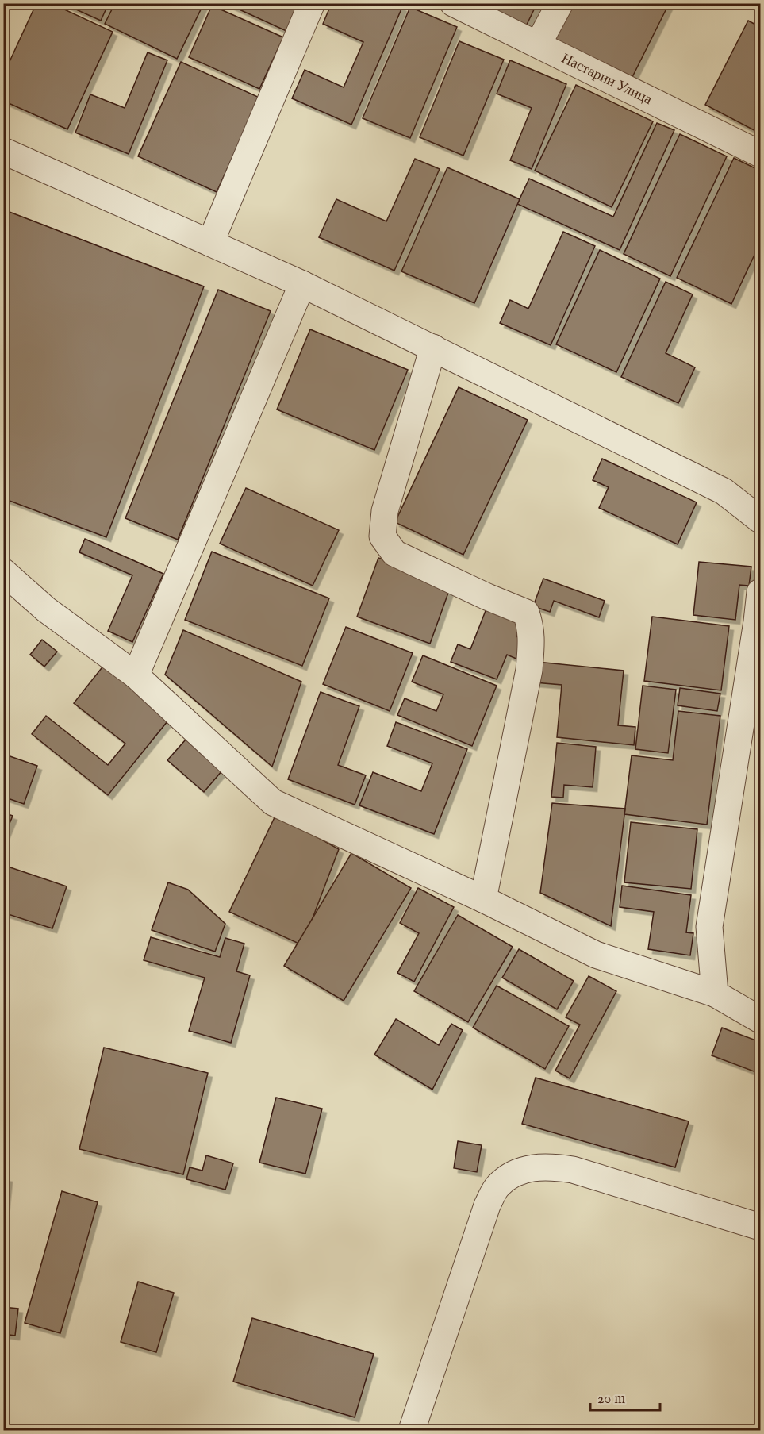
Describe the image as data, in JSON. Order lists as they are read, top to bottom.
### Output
{
  "streets": {
    "street": ["Настарин Улица"]
  },
  "scale_bar": "20 m"
}
